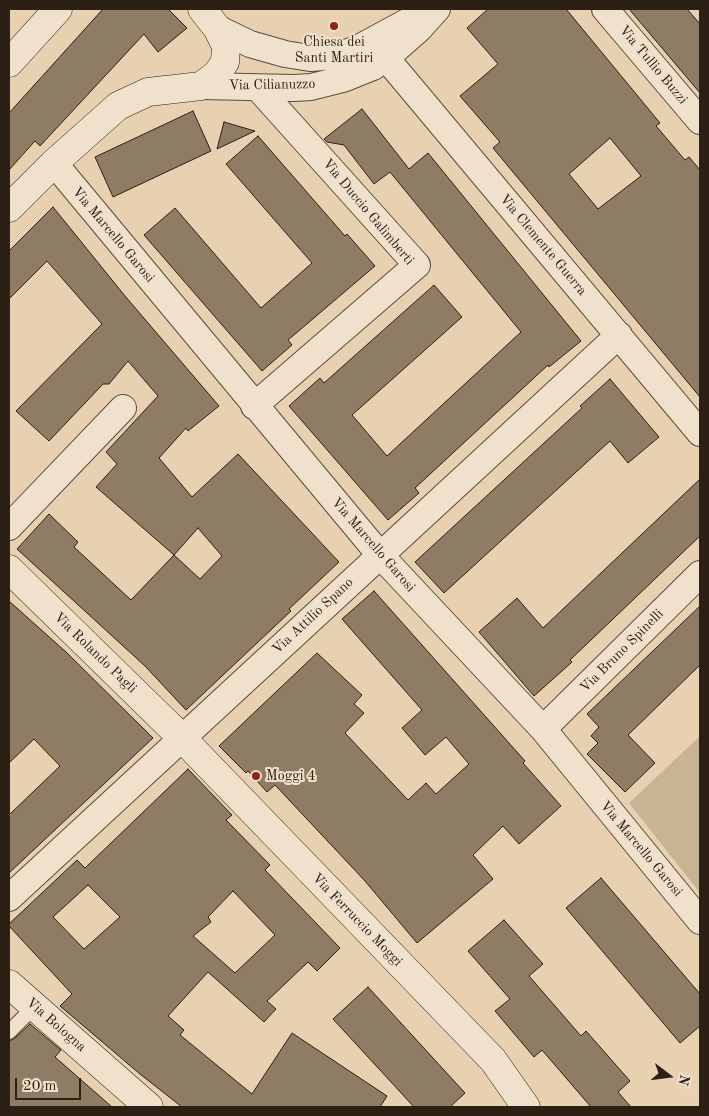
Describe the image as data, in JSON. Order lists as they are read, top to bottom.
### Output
{
  "streets": {
    "street": [
      "Via Tullio Buzzi",
      "Via Cilianuzzo",
      "Via Duccio Galimberti",
      "Via Marcello Garosi",
      "Via Clemente Guerra",
      "Via Attilio Spano",
      "Via Bruno Spinelli",
      "Via Rolando Pagli",
      "Via Ferruccio Moggi",
      "Via Bologna"
    ]
  },
  "crossings": [
    ["Via Cilianuzzo", "Via Duccio Galimberti"],
    ["Via Cilianuzzo", "Via Marcello Garosi"],
    ["Via Cilianuzzo", "Via Clemente Guerra"],
    ["Via Duccio Galimberti", "Via Marcello Garosi"],
    ["Via Marcello Garosi", "Via Attilio Spano"],
    ["Via Marcello Garosi", "Via Bruno Spinelli"],
    ["Via Clemente Guerra", "Via Attilio Spano"],
    ["Via Attilio Spano", "Via Rolando Pagli"],
    ["Via Attilio Spano", "Via Ferruccio Moggi"],
    ["Via Rolando Pagli", "Via Ferruccio Moggi"]
  ],
  "places": ["Chiesa dei Santi Martiri", "Moggi 4"],
  "scale_bar": "20 m",
  "north": "right"
}
